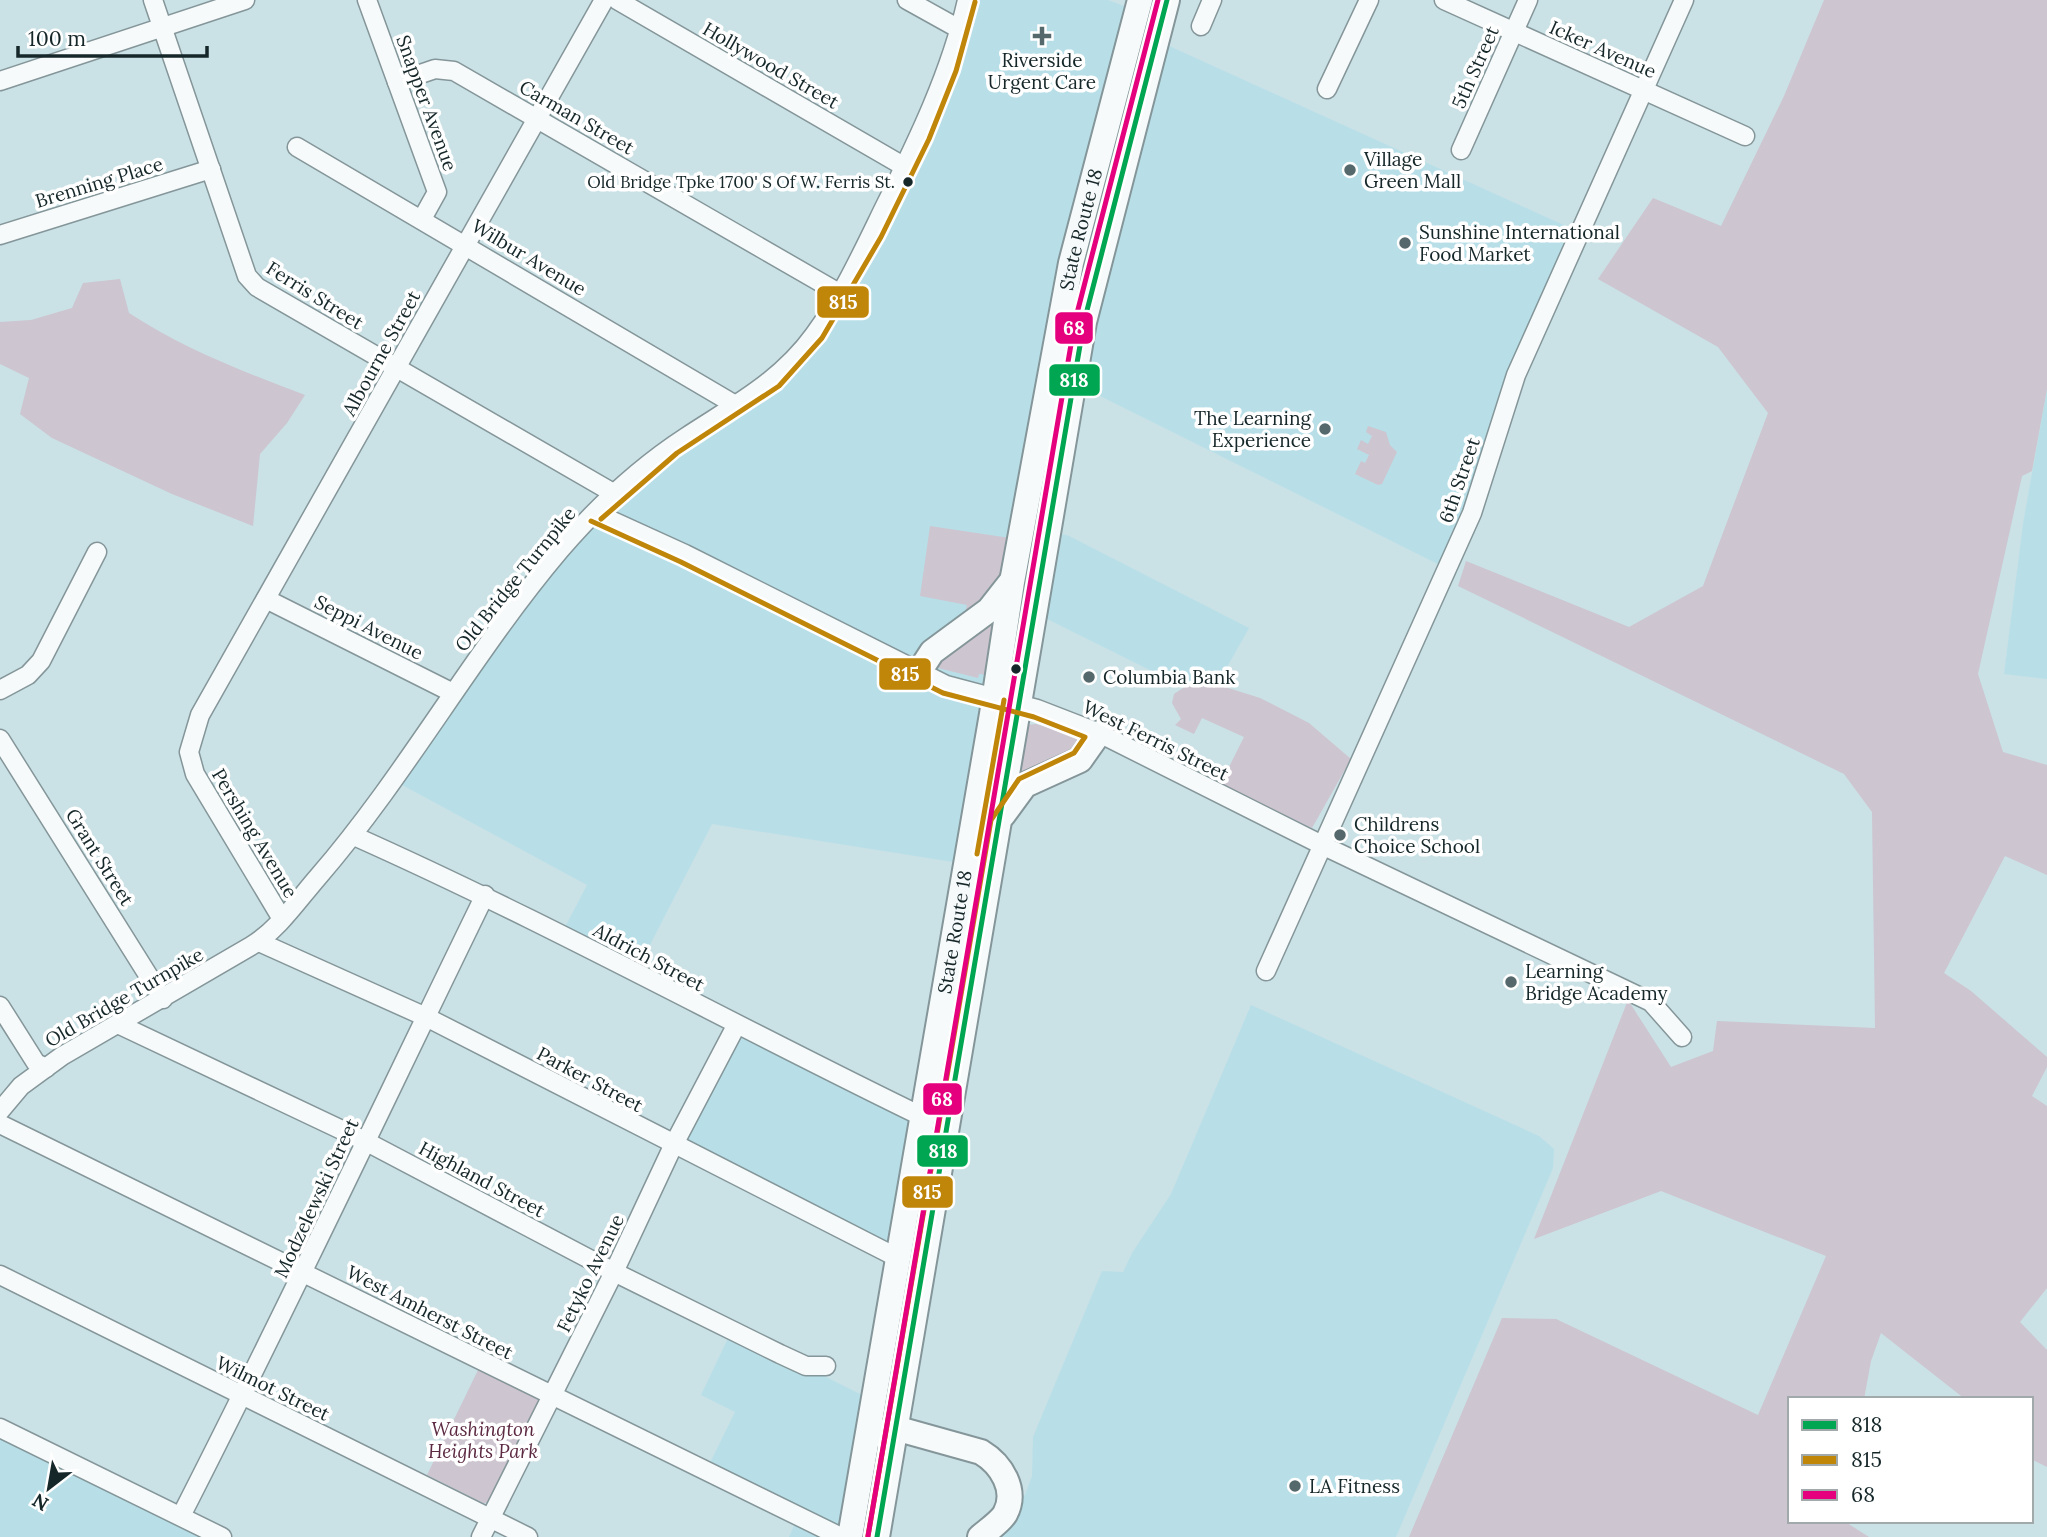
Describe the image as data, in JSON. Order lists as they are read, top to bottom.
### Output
{
  "streets": {
    "highway": ["State Route 18"],
    "street": [
      "Icker Avenue",
      "Hollywood Street",
      "5th Street",
      "Snapper Avenue",
      "Carman Street",
      "Brenning Place",
      "Wilbur Avenue",
      "Ferris Street",
      "Albourne Street",
      "6th Street",
      "Old Bridge Turnpike",
      "Seppi Avenue",
      "West Ferris Street",
      "Pershing Avenue",
      "Grant Street",
      "Aldrich Street",
      "Parker Street",
      "Highland Street",
      "Modzelewski Street",
      "Fetyko Avenue",
      "West Amherst Street",
      "Wilmot Street"
    ]
  },
  "crossings": [
    ["Icker Avenue", "5th Street"],
    ["Icker Avenue", "6th Street"],
    ["Hollywood Street", "Old Bridge Turnpike"],
    ["Snapper Avenue", "Carman Street"],
    ["Snapper Avenue", "Wilbur Avenue"],
    ["Carman Street", "Albourne Street"],
    ["Carman Street", "Old Bridge Turnpike"],
    ["Brenning Place", "Ferris Street"],
    ["State Route 18", "West Ferris Street"],
    ["State Route 18", "Aldrich Street"],
    ["State Route 18", "Parker Street"],
    ["Wilbur Avenue", "Albourne Street"],
    ["Wilbur Avenue", "Old Bridge Turnpike"],
    ["Ferris Street", "Albourne Street"],
    ["Ferris Street", "Old Bridge Turnpike"],
    ["Albourne Street", "Seppi Avenue"],
    ["Albourne Street", "Pershing Avenue"],
    ["6th Street", "West Ferris Street"],
    ["Old Bridge Turnpike", "Seppi Avenue"],
    ["Old Bridge Turnpike", "West Ferris Street"],
    ["Old Bridge Turnpike", "Pershing Avenue"],
    ["Old Bridge Turnpike", "Grant Street"],
    ["Old Bridge Turnpike", "Aldrich Street"],
    ["Old Bridge Turnpike", "Parker Street"],
    ["Old Bridge Turnpike", "Highland Street"],
    ["Aldrich Street", "Modzelewski Street"],
    ["Aldrich Street", "Fetyko Avenue"],
    ["Parker Street", "Modzelewski Street"],
    ["Parker Street", "Fetyko Avenue"],
    ["Highland Street", "Modzelewski Street"],
    ["Highland Street", "Fetyko Avenue"],
    ["Modzelewski Street", "West Amherst Street"],
    ["Modzelewski Street", "Wilmot Street"],
    ["Fetyko Avenue", "West Amherst Street"],
    ["Fetyko Avenue", "Wilmot Street"]
  ],
  "parks": ["Washington Heights Park"],
  "places": {
    "health": ["Riverside Urgent Care"],
    "other": [
      "Village Green Mall",
      "Old Bridge Tpke 1700' S Of W. Ferris St.",
      "Sunshine International Food Market",
      "The Learning Experience",
      "Columbia Bank",
      "Childrens Choice School",
      "Learning Bridge Academy",
      "LA Fitness"
    ]
  },
  "lines": ["transit line 818", "transit line 68", "transit line 815"],
  "legend": ["818", "815", "68"],
  "scale_bar": "100 m",
  "north": "bottom left"
}
